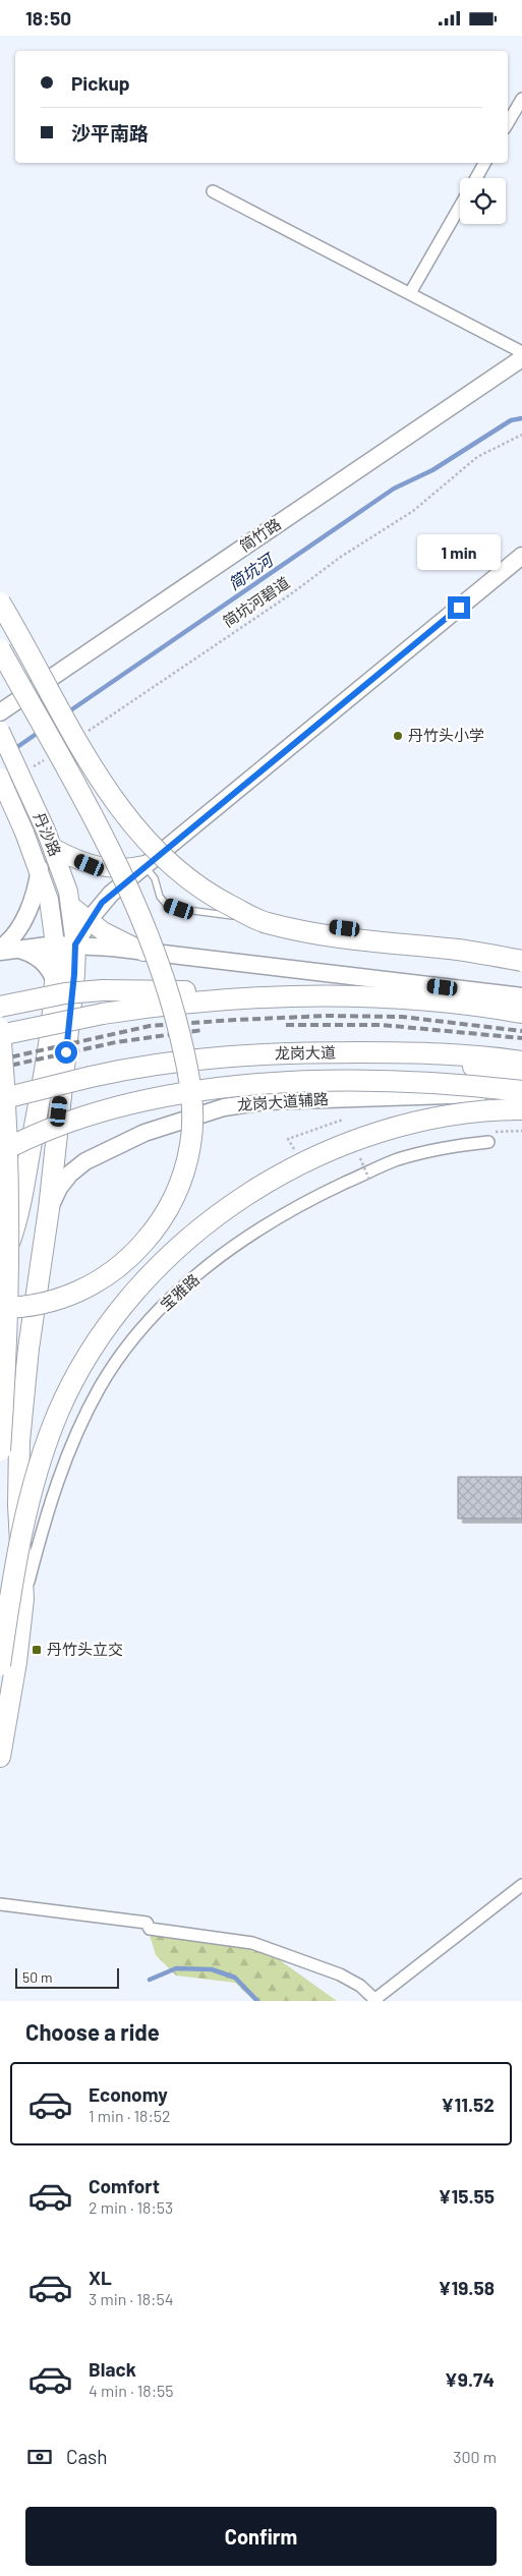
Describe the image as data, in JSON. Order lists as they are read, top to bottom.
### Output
{
  "streets": {
    "highway": ["龙岗大道"],
    "main road": ["简竹路", "丹沙路", "龙岗大道辅路"],
    "street": ["宝雅路"],
    "path": ["简坑河碧道"]
  },
  "water": ["简坑河"],
  "places": {
    "other": ["丹竹头小学"],
    "transit": ["丹竹头立交"]
  },
  "scale_bar": "50 m",
  "page": {
    "status": "18:50",
    "banner": ["Pickup", "沙平南路"],
    "bubble": "1 min",
    "scale": "50 m",
    "heading": "Choose a ride",
    "list": [
      {
        "name": "Economy",
        "note": "1 min · 18:52",
        "value": "¥11.52"
      },
      {
        "name": "Comfort",
        "note": "2 min · 18:53",
        "value": "¥15.55"
      },
      {
        "name": "XL",
        "note": "3 min · 18:54",
        "value": "¥19.58"
      },
      {
        "name": "Black",
        "note": "4 min · 18:55",
        "value": "¥9.74"
      }
    ],
    "pay": ["Cash", "300 m"],
    "buttons": "Confirm"
  }
}
